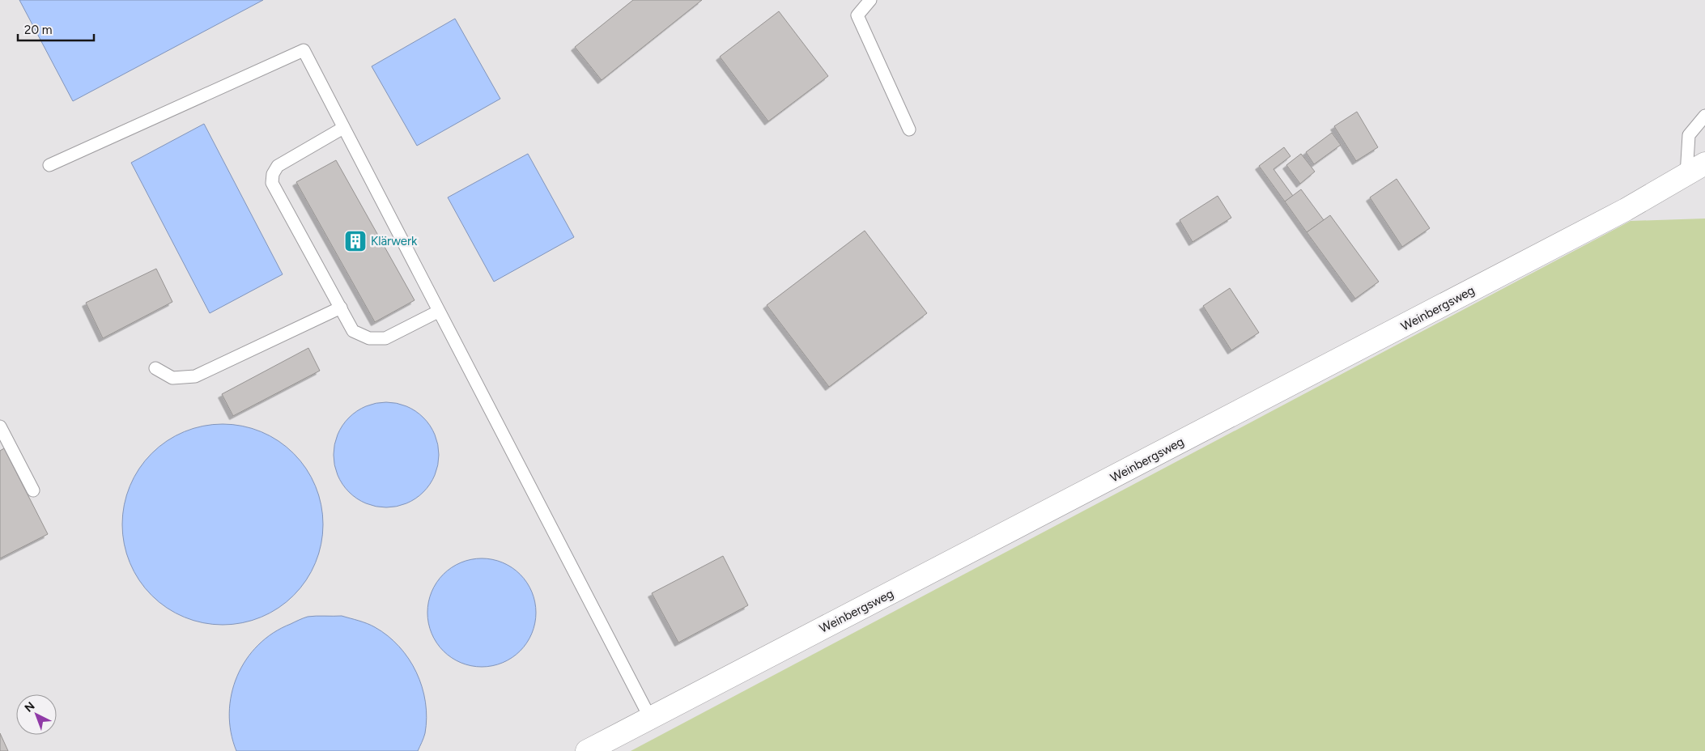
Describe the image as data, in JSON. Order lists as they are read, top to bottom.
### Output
{
  "streets": {
    "street": ["Weinbergsweg"]
  },
  "places": {
    "building": ["Klärwerk"]
  },
  "scale_bar": "20 m",
  "north": "top left"
}
